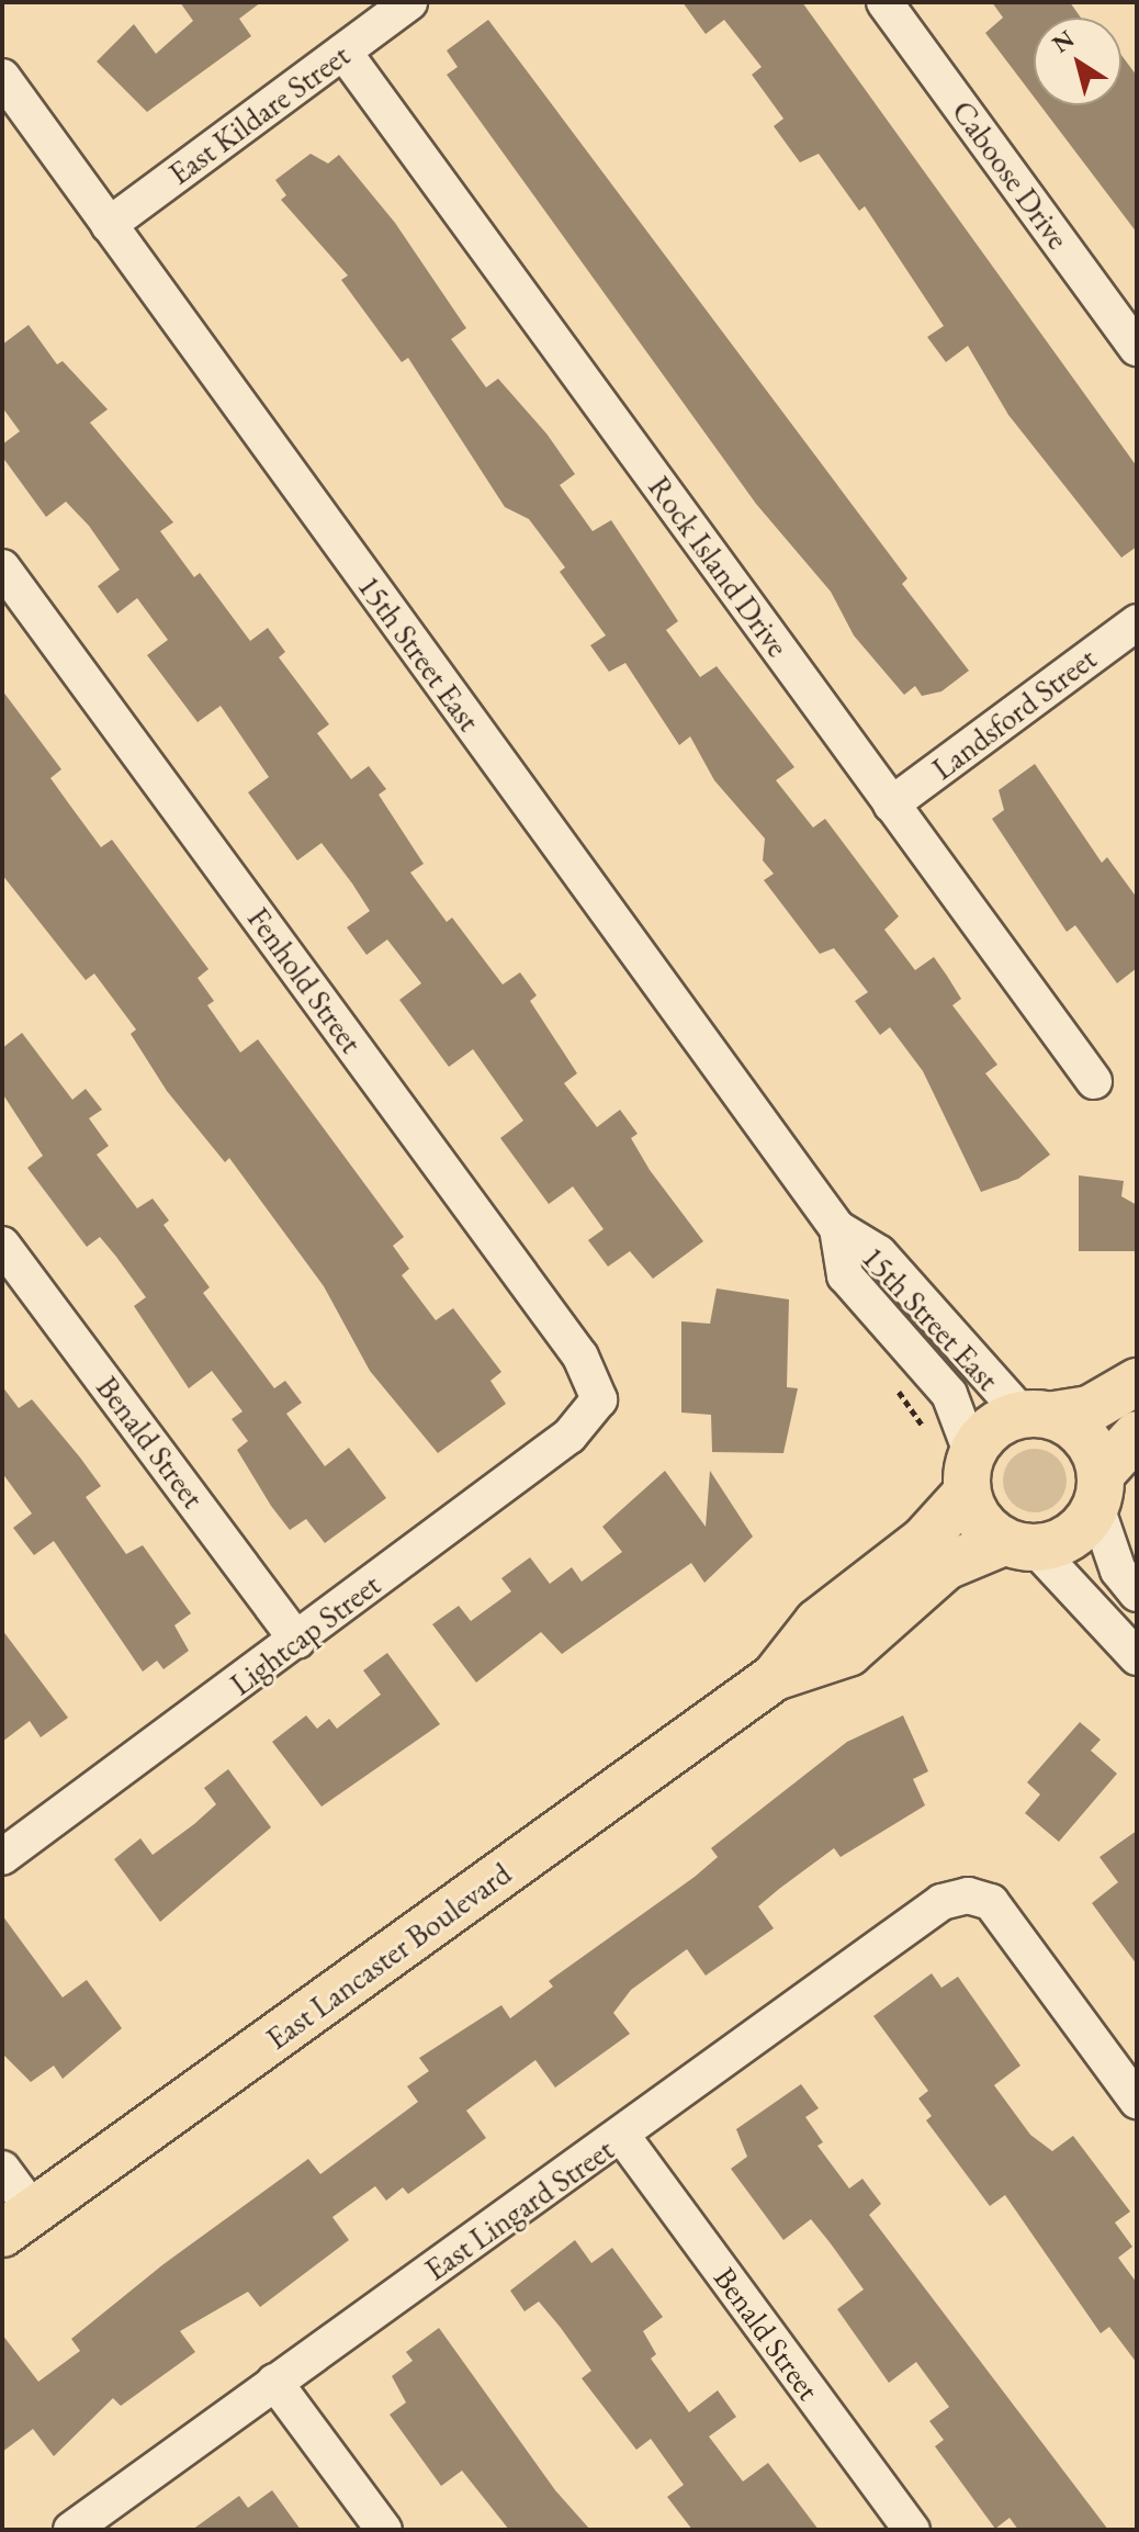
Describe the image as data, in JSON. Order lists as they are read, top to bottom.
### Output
{
  "streets": {
    "main road": ["East Lancaster Boulevard"],
    "street": [
      "East Kildare Street",
      "Caboose Drive",
      "Rock Island Drive",
      "15th Street East",
      "Landsford Street",
      "Fenhold Street",
      "Benald Street",
      "Lightcap Street",
      "East Lingard Street"
    ]
  },
  "crossings": [
    ["East Kildare Street", "Rock Island Drive"],
    ["East Kildare Street", "15th Street East"],
    ["Rock Island Drive", "Landsford Street"],
    ["15th Street East", "East Lancaster Boulevard"],
    ["Fenhold Street", "Lightcap Street"],
    ["Benald Street", "Lightcap Street"],
    ["Benald Street", "East Lingard Street"]
  ],
  "north": "top left"
}
